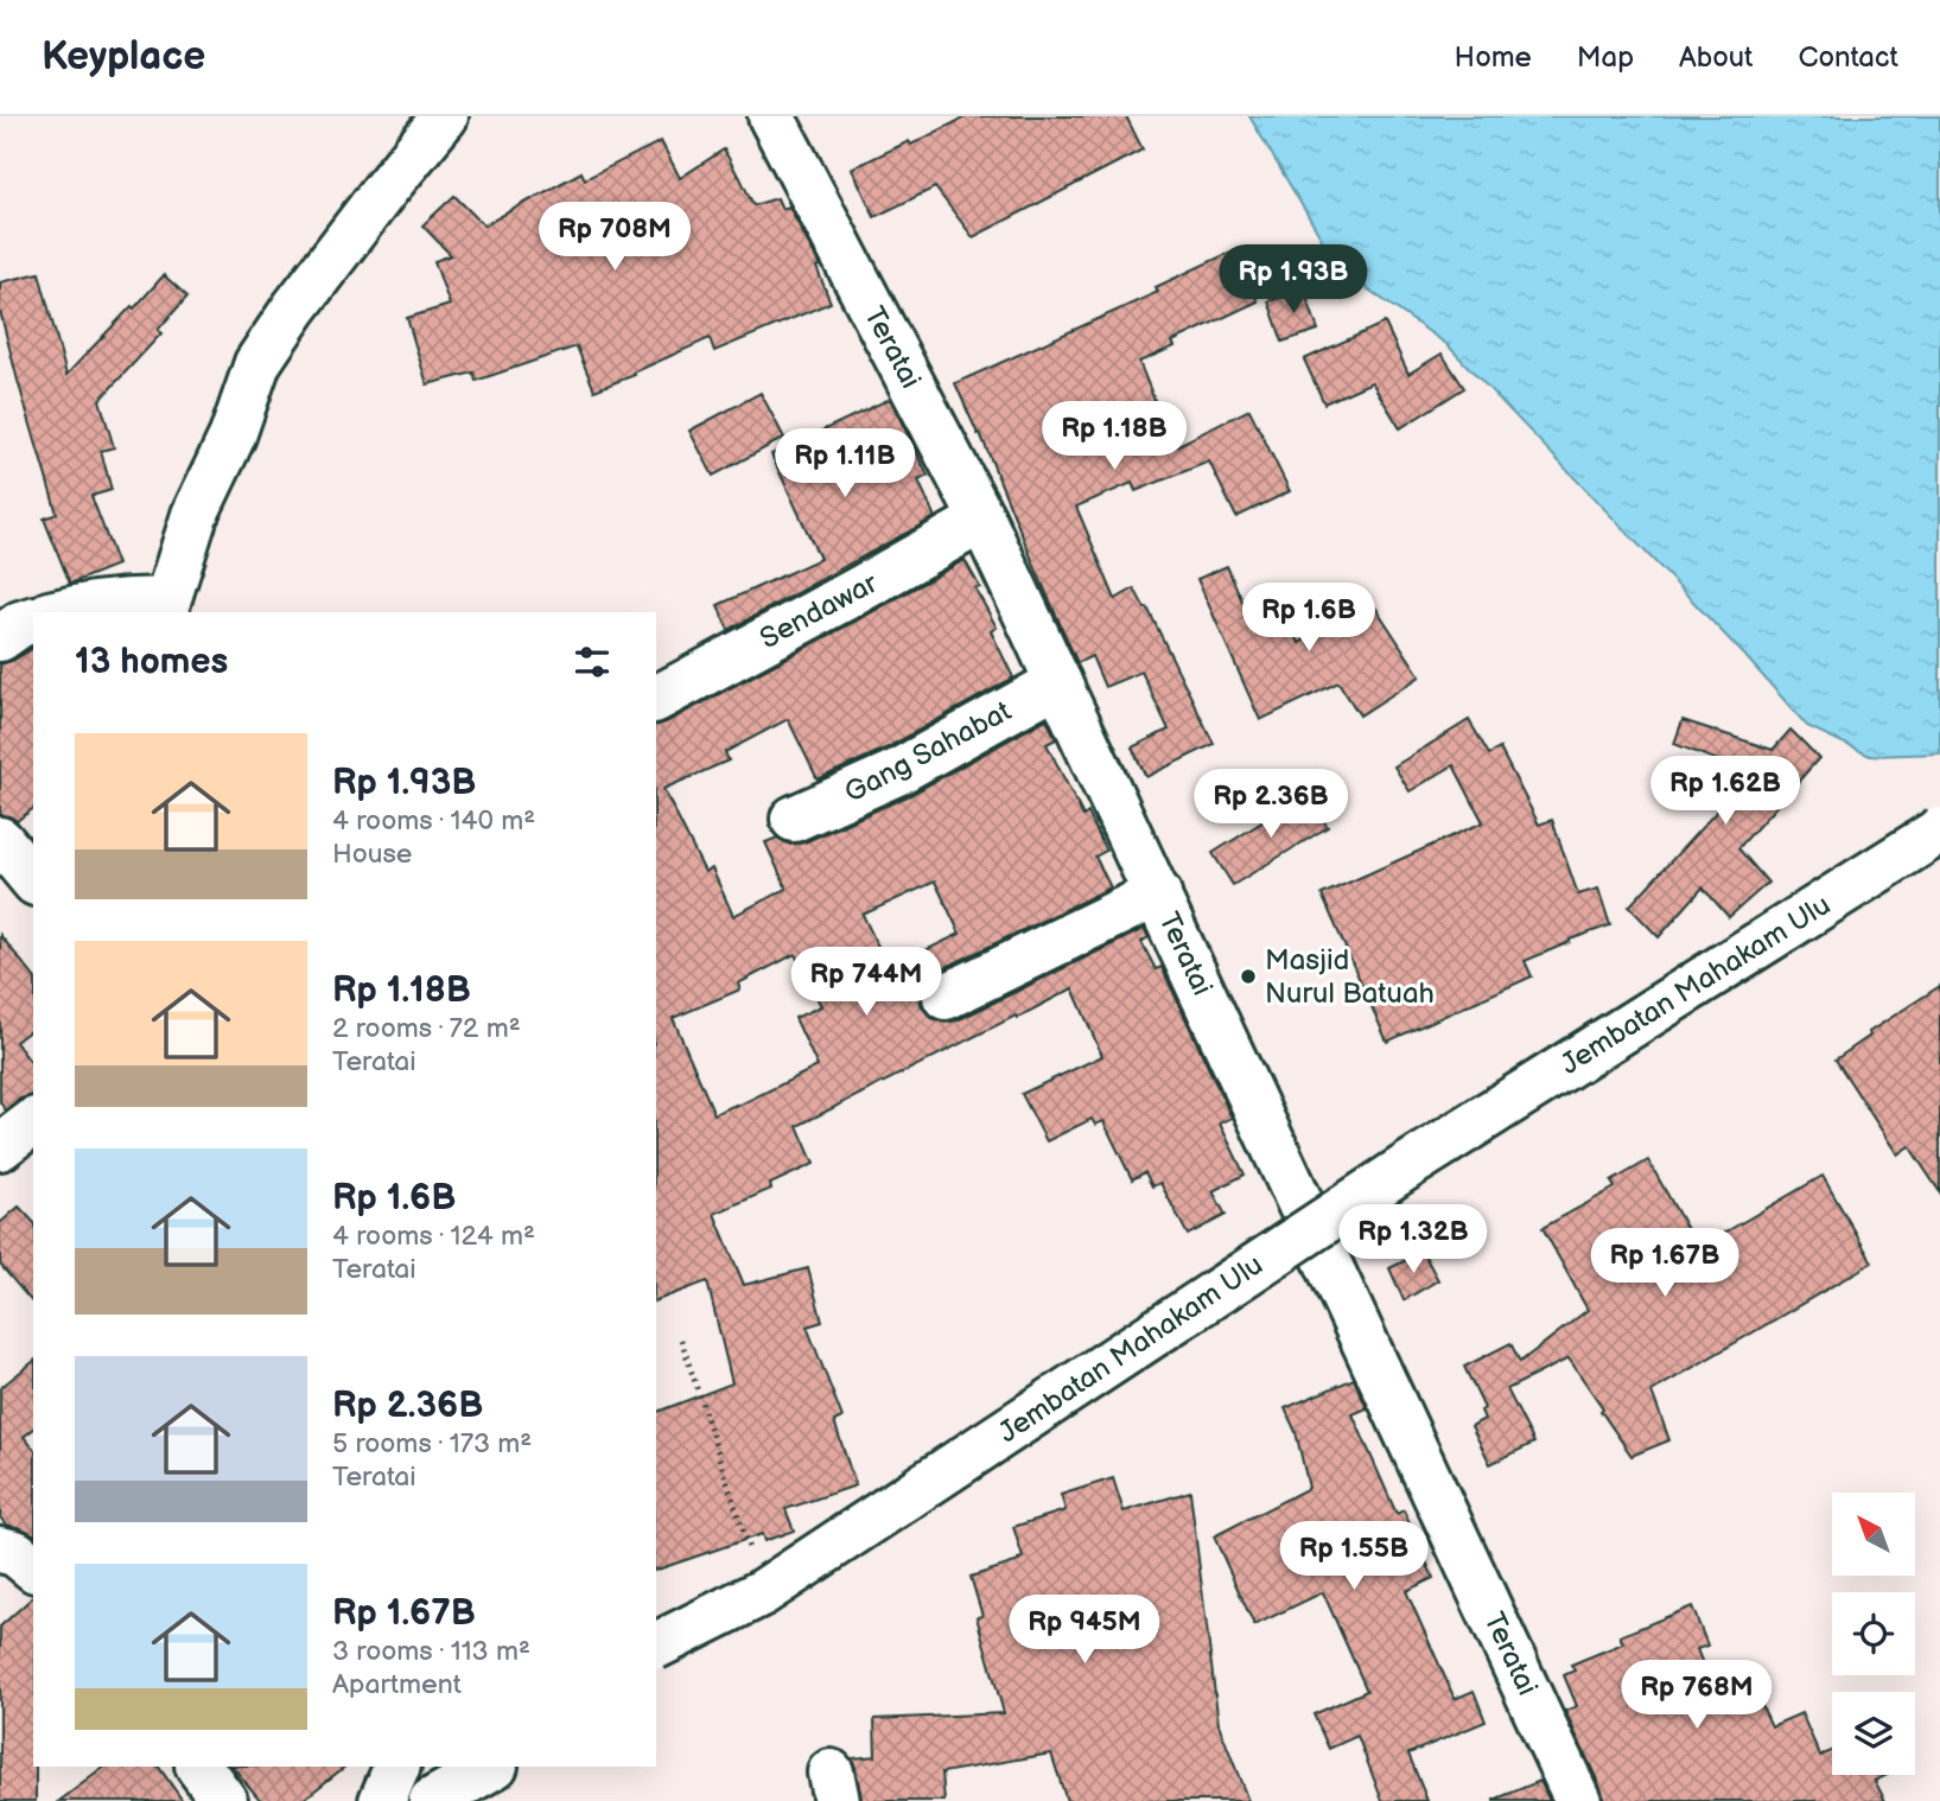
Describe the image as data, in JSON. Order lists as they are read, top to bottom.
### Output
{
  "streets": {
    "main road": [
      "Teratai",
      "Sendawar",
      "Gang Sahabat",
      "Jembatan Mahakam Ulu"
    ]
  },
  "crossings": [
    ["Teratai", "Sendawar"],
    ["Teratai", "Gang Sahabat"]
  ],
  "places": ["Masjid Nurul Batuah"],
  "north": "top left",
  "page": {
    "header": "Keyplace",
    "nav": [
      "Home",
      "Map",
      "About",
      "Contact"
    ],
    "price": [
      "Rp 708M",
      "Rp 1.93B",
      "Rp 1.18B",
      "Rp 1.11B",
      "Rp 1.6B",
      "Rp 1.62B",
      "Rp 2.36B",
      "Rp 744M",
      "Rp 1.32B",
      "Rp 1.67B",
      "Rp 1.55B",
      "Rp 945M",
      "Rp 768M"
    ],
    "heading": "13 homes",
    "list": [
      {
        "name": "Rp 1.93B",
        "note": "4 rooms · 140 m² · House"
      },
      {
        "name": "Rp 1.18B",
        "note": "2 rooms · 72 m² · Teratai"
      },
      {
        "name": "Rp 1.6B",
        "note": "4 rooms · 124 m² · Teratai"
      },
      {
        "name": "Rp 2.36B",
        "note": "5 rooms · 173 m² · Teratai"
      },
      {
        "name": "Rp 1.67B",
        "note": "3 rooms · 113 m² · Apartment"
      }
    ]
  }
}
